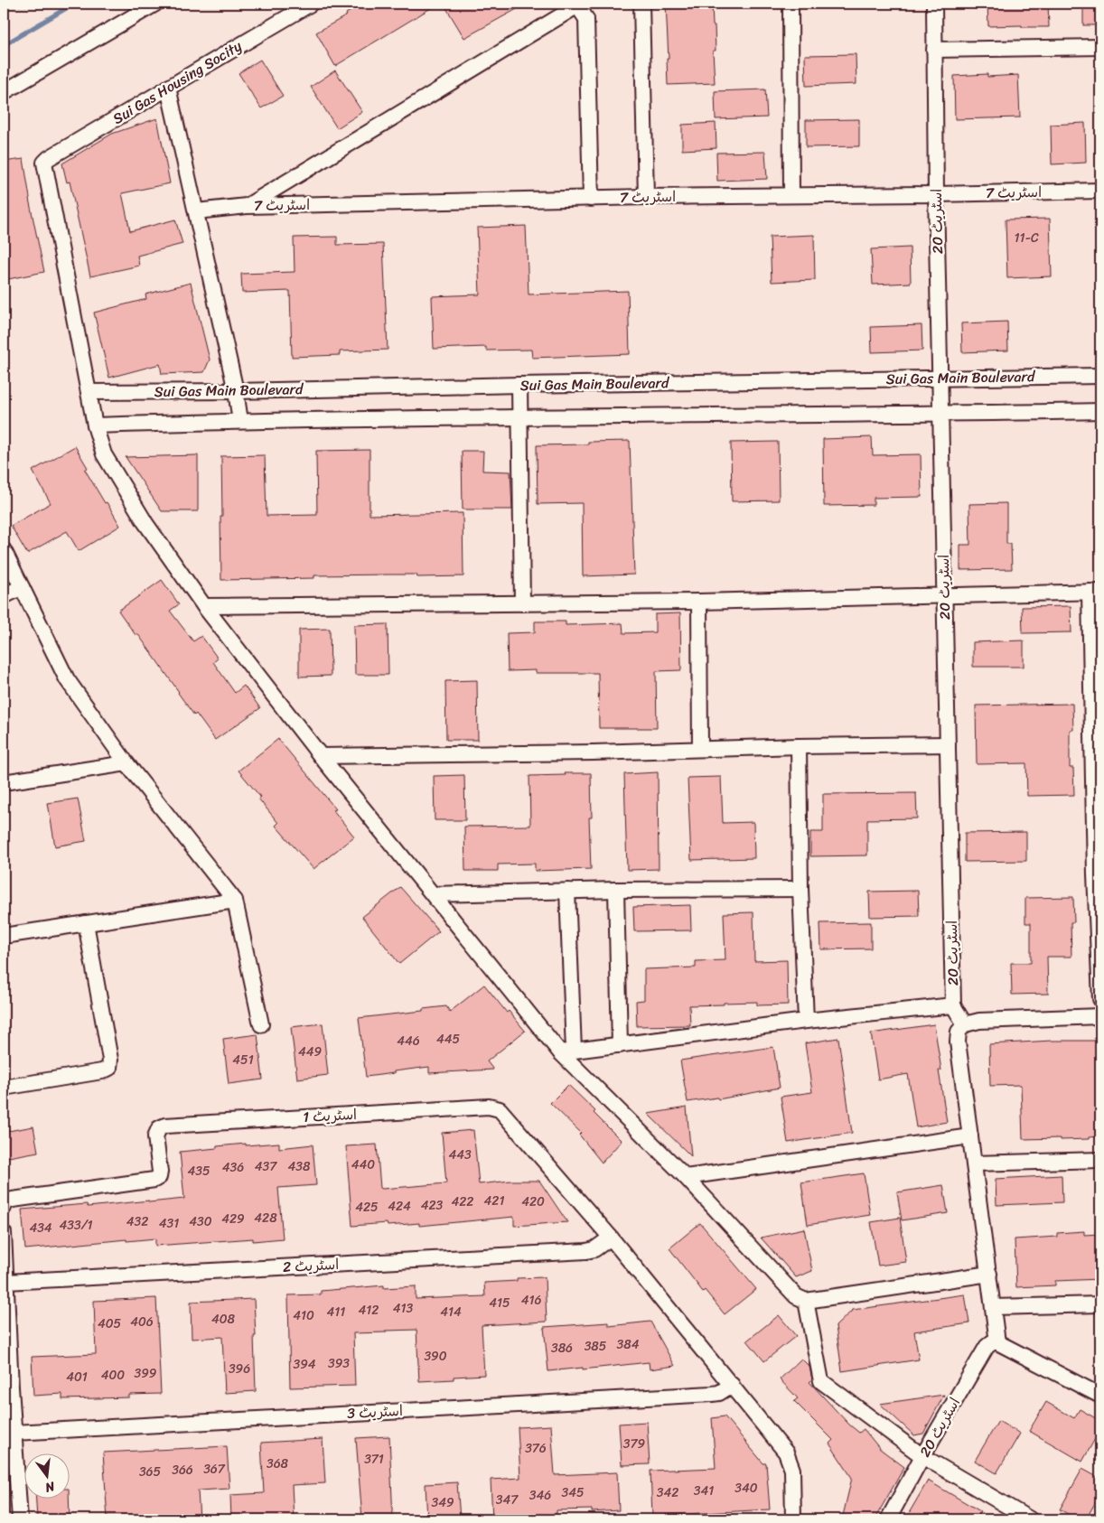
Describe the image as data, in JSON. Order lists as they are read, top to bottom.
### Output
{
  "streets": {
    "street": [
      "Sui Gas Housing Socity",
      "اسٹریٹ 7",
      "اسٹریٹ 20",
      "Sui Gas Main Boulevard",
      "اسٹریٹ 1",
      "اسٹریٹ 2",
      "اسٹریٹ 3"
    ]
  },
  "crossings": [
    ["Sui Gas Housing Socity", "Sui Gas Main Boulevard"],
    ["اسٹریٹ 7", "اسٹریٹ 20"],
    ["اسٹریٹ 20", "Sui Gas Main Boulevard"],
    ["اسٹریٹ 1", "اسٹریٹ 2"]
  ],
  "house_numbers": [
    "11-C",
    "445",
    "446",
    "449",
    "451",
    "443",
    "440",
    "437",
    "438",
    "436",
    "435",
    "421",
    "422",
    "420",
    "423",
    "424",
    "425",
    "428",
    "429",
    "432",
    "430",
    "431",
    "433/1",
    "434",
    "416",
    "415",
    "413",
    "412",
    "411",
    "414",
    "410",
    "408",
    "406",
    "405",
    "384",
    "385",
    "386",
    "390",
    "393",
    "394",
    "396",
    "399",
    "400",
    "401",
    "379",
    "376",
    "371",
    "368",
    "367",
    "366",
    "365",
    "340",
    "341",
    "345",
    "342",
    "346",
    "347",
    "349"
  ],
  "north": "bottom"
}
